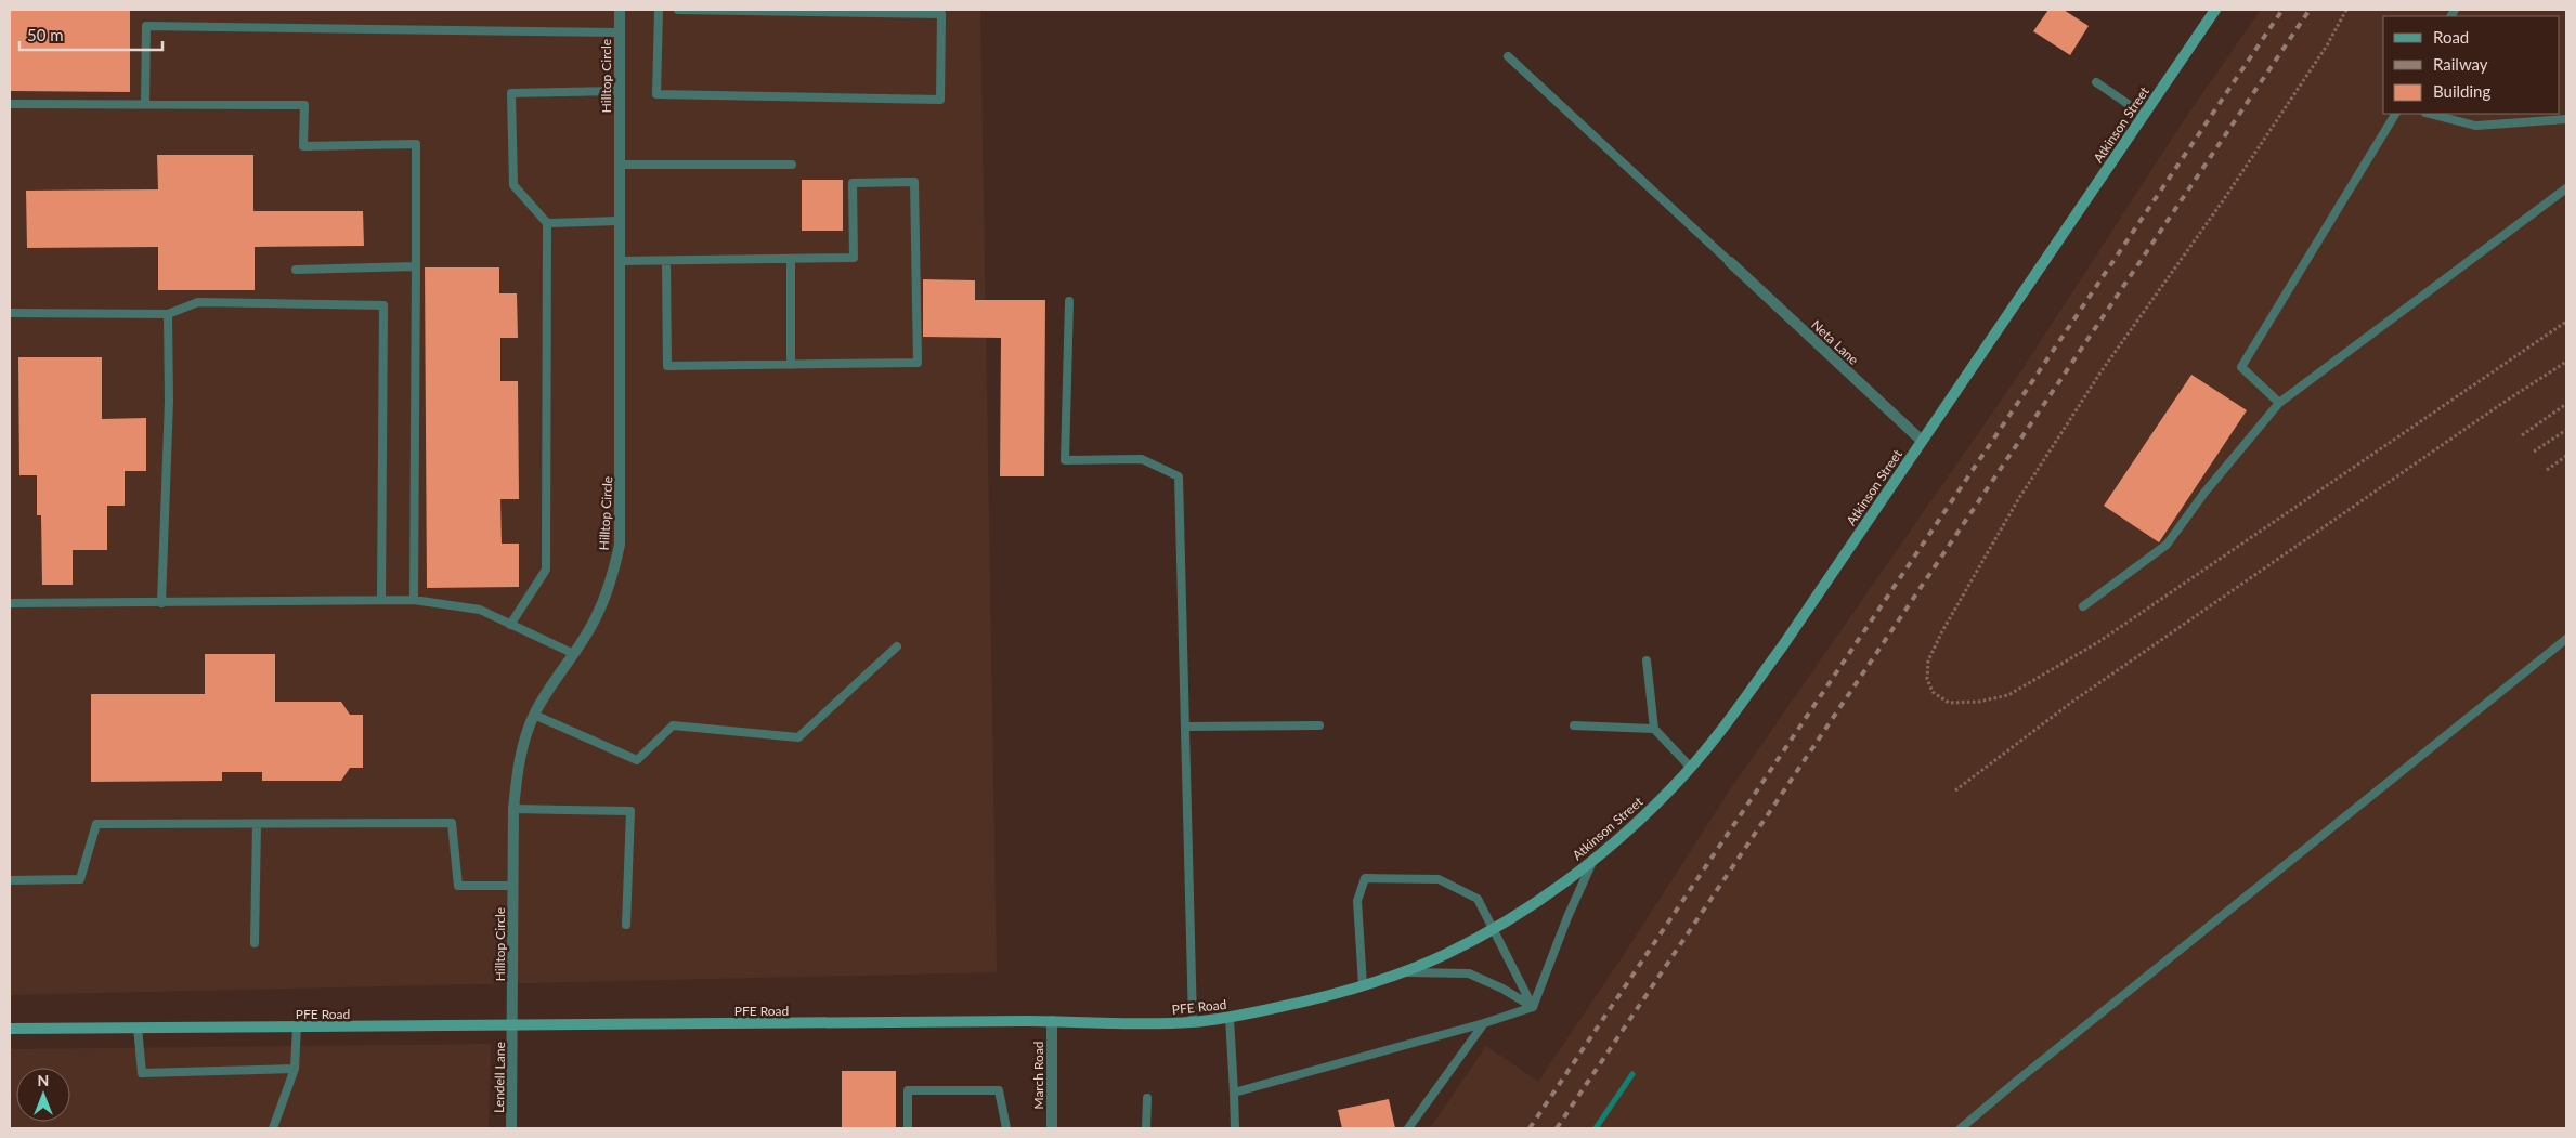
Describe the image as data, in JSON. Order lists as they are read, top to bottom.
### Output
{
  "streets": {
    "main road": ["Atkinson Street", "PFE Road"],
    "street": [
      "Hilltop Circle",
      "Neta Lane",
      "March Road",
      "Lendell Lane"
    ]
  },
  "crossings": [
    ["Hilltop Circle", "PFE Road"],
    ["Hilltop Circle", "Lendell Lane"],
    ["Atkinson Street", "Neta Lane"],
    ["Atkinson Street", "PFE Road"],
    ["PFE Road", "March Road"],
    ["PFE Road", "Lendell Lane"]
  ],
  "legend": ["Road", "Railway", "Building"],
  "scale_bar": "50 m",
  "north": "top"
}
